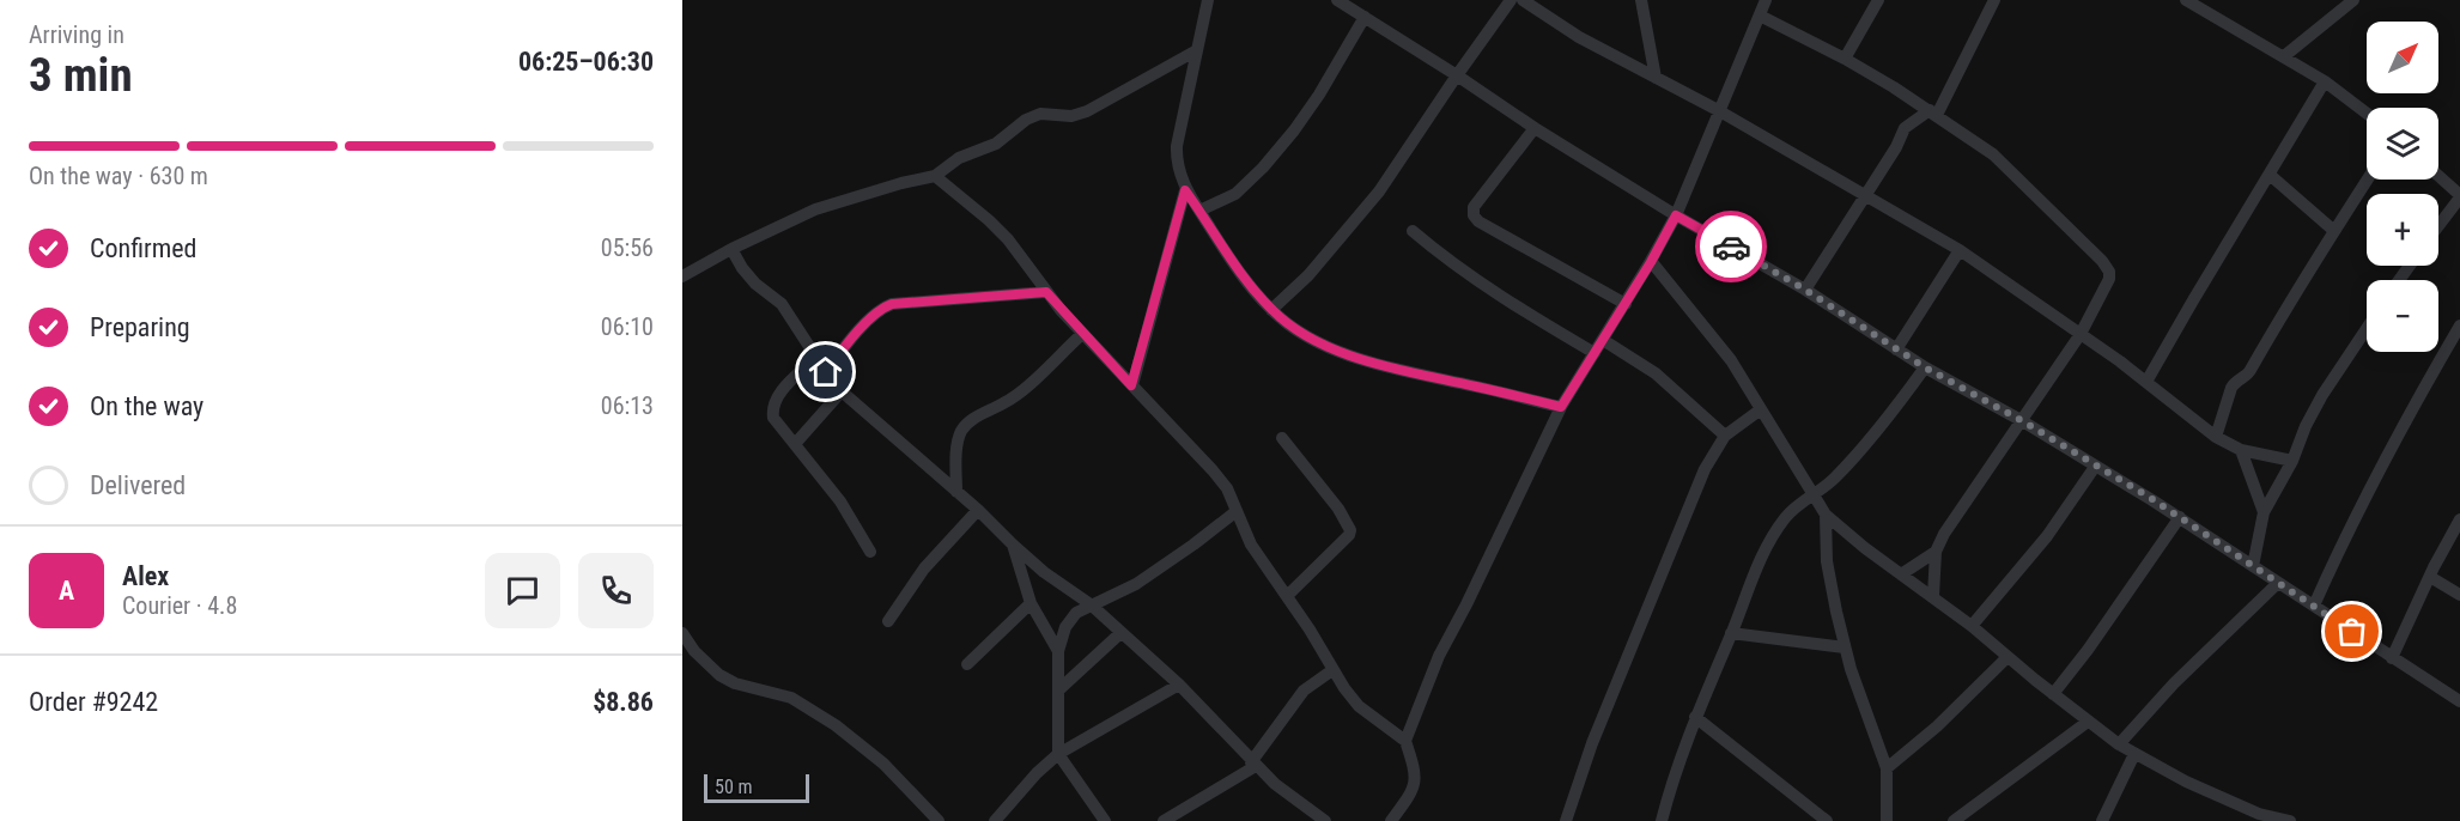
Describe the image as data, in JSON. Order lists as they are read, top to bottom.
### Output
{
  "scale_bar": "50 m",
  "north": "top right",
  "page": {
    "heading": ["3 min", "Arriving in", "06:25–06:30"],
    "panel": [
      "Alex",
      "Courier · 4.8",
      "Order #9242",
      "$8.86"
    ],
    "map_buttons": ["+", "−"],
    "bar": "On the way · 630 m",
    "list": [
      ["Confirmed", "05:56"],
      ["Preparing", "06:10"],
      ["On the way", "06:13"],
      "Delivered"
    ],
    "round": "A",
    "scale": "50 m"
  }
}
